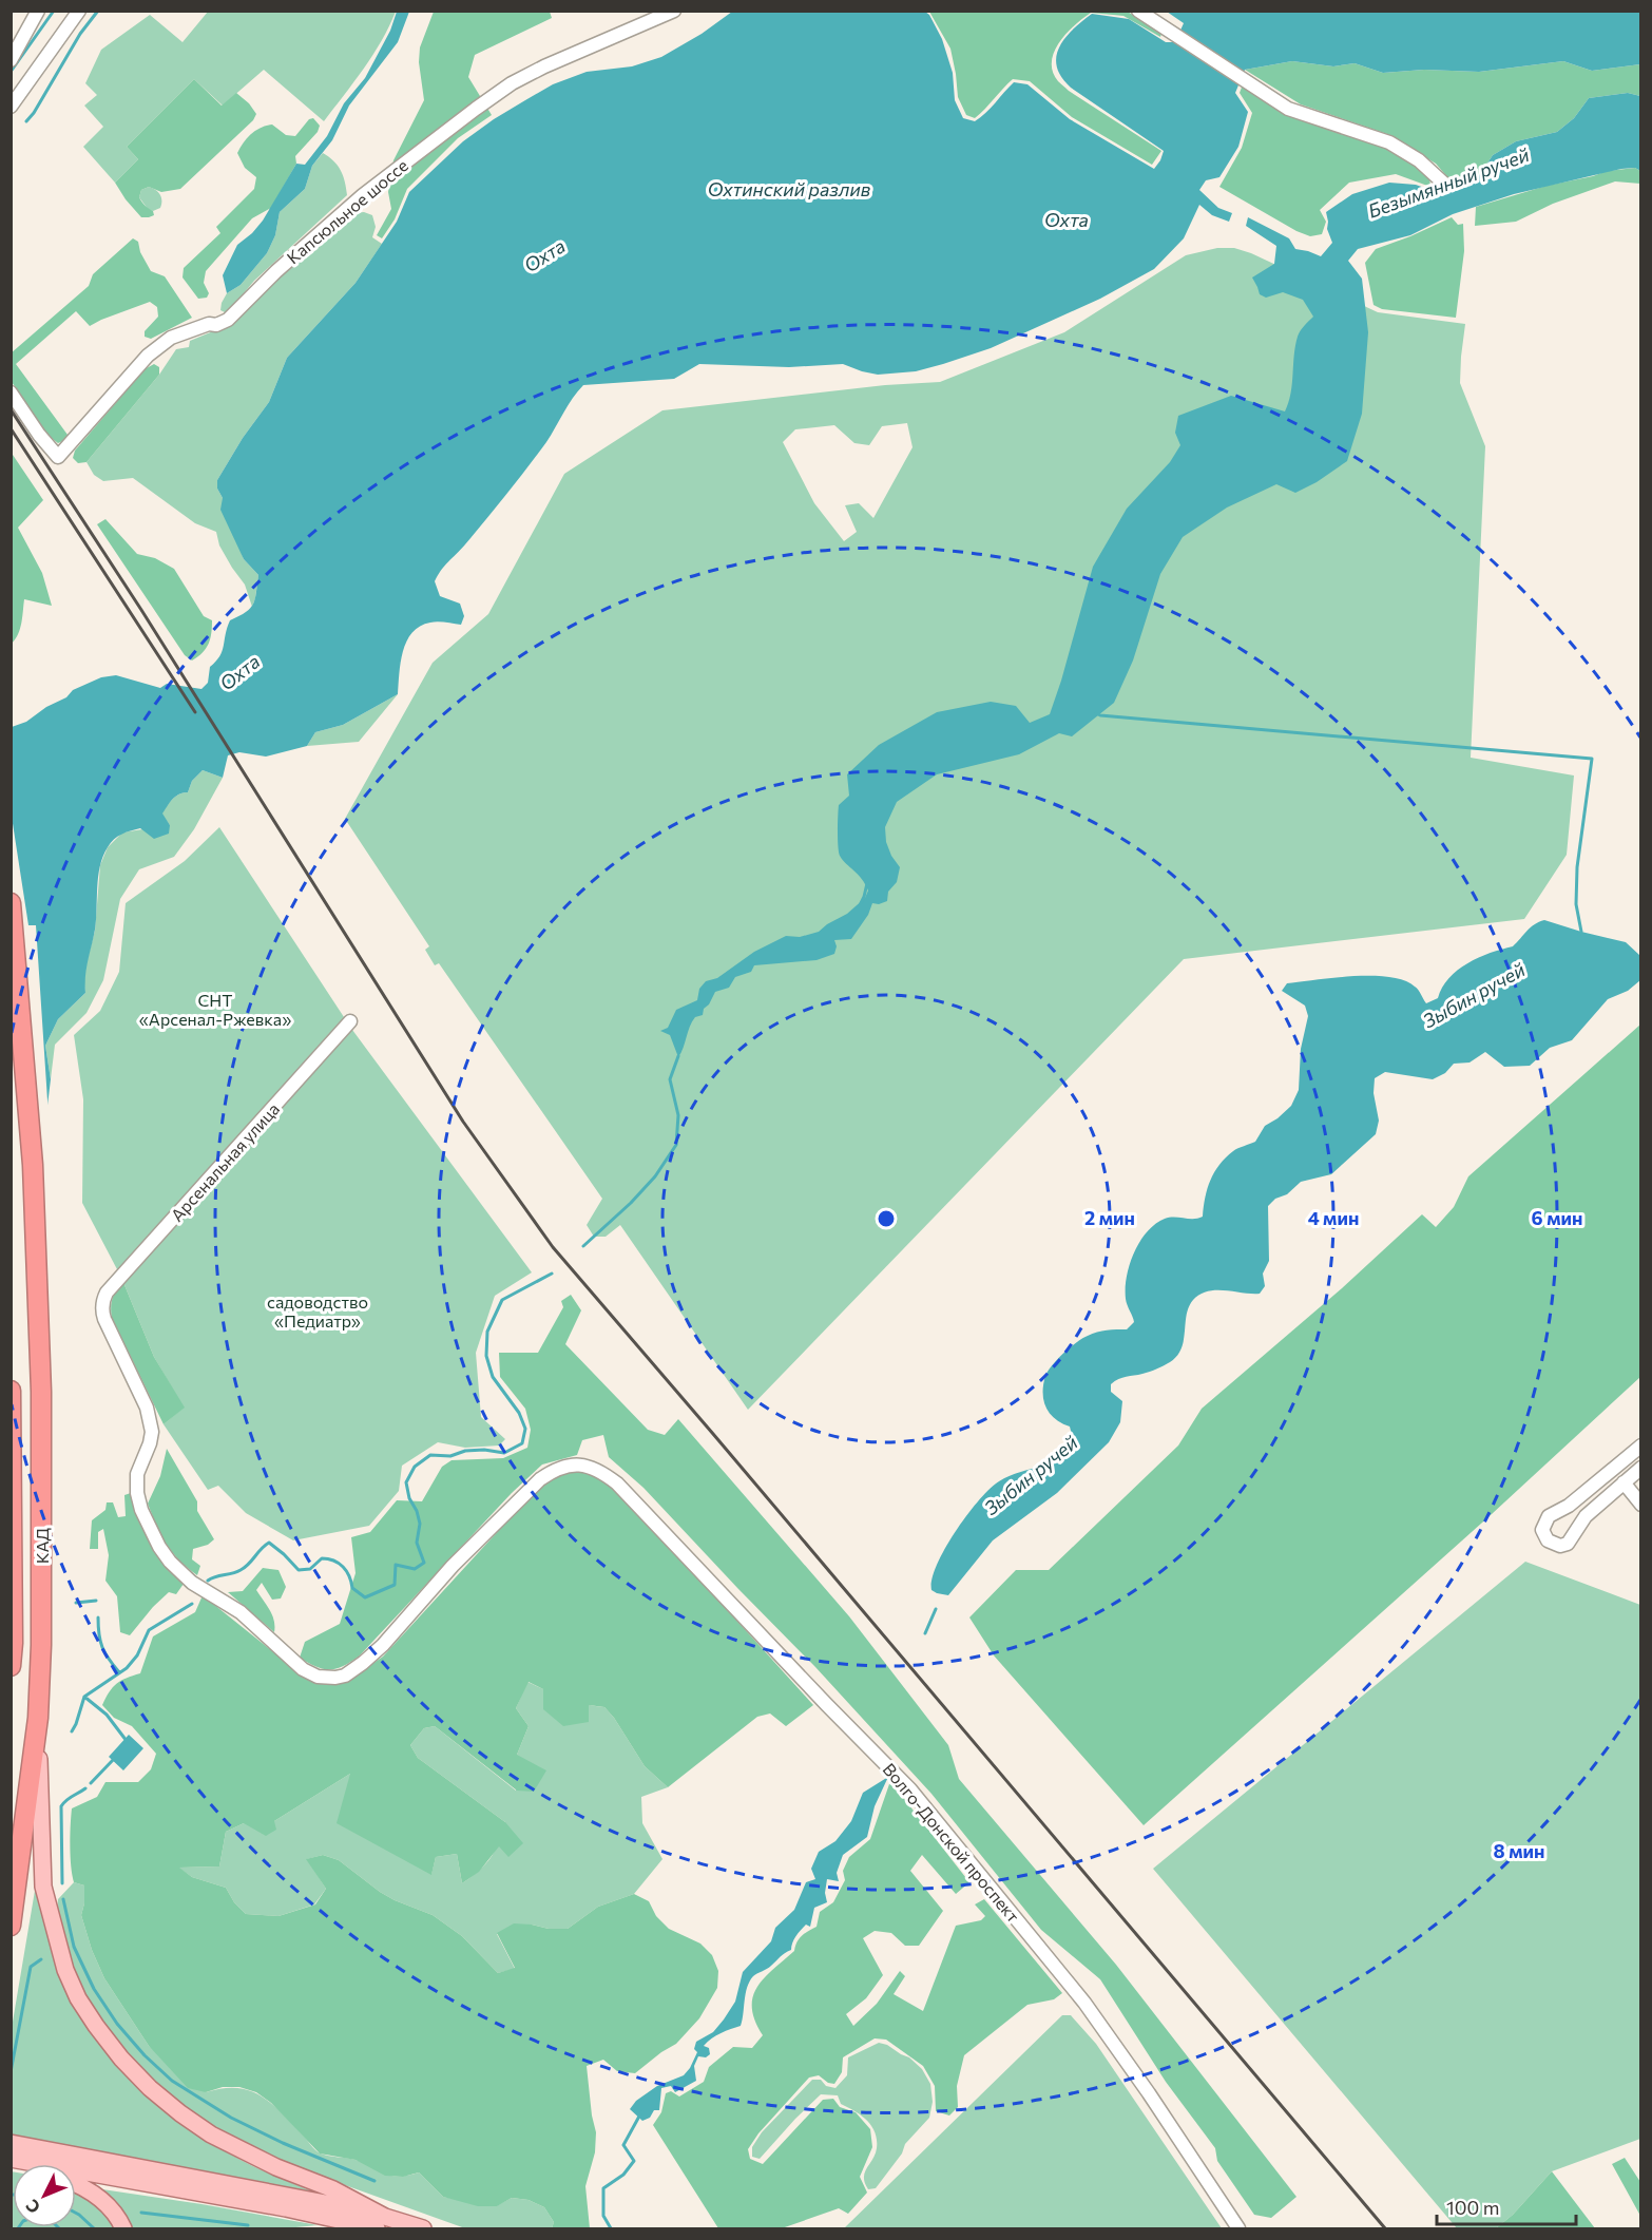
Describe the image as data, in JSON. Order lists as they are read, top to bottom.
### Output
{
  "streets": {
    "highway": ["КАД"],
    "street": ["Капсюльное шоссе", "Арсенальная улица", "Волго-Донской проспект"]
  },
  "crossings": [
    ["Арсенальная улица", "Волго-Донской проспект"]
  ],
  "water": [
    "Безымянный ручей",
    "Охтинский разлив",
    "Охта",
    "Зыбин ручей"
  ],
  "parks": ["СНТ «Арсенал-Ржевка»", "садоводство «Педиатр»"],
  "scale_bar": "100 m",
  "north": "bottom left",
  "rings": [
    "2 мин",
    "4 мин",
    "6 мин",
    "8 мин"
  ]
}
